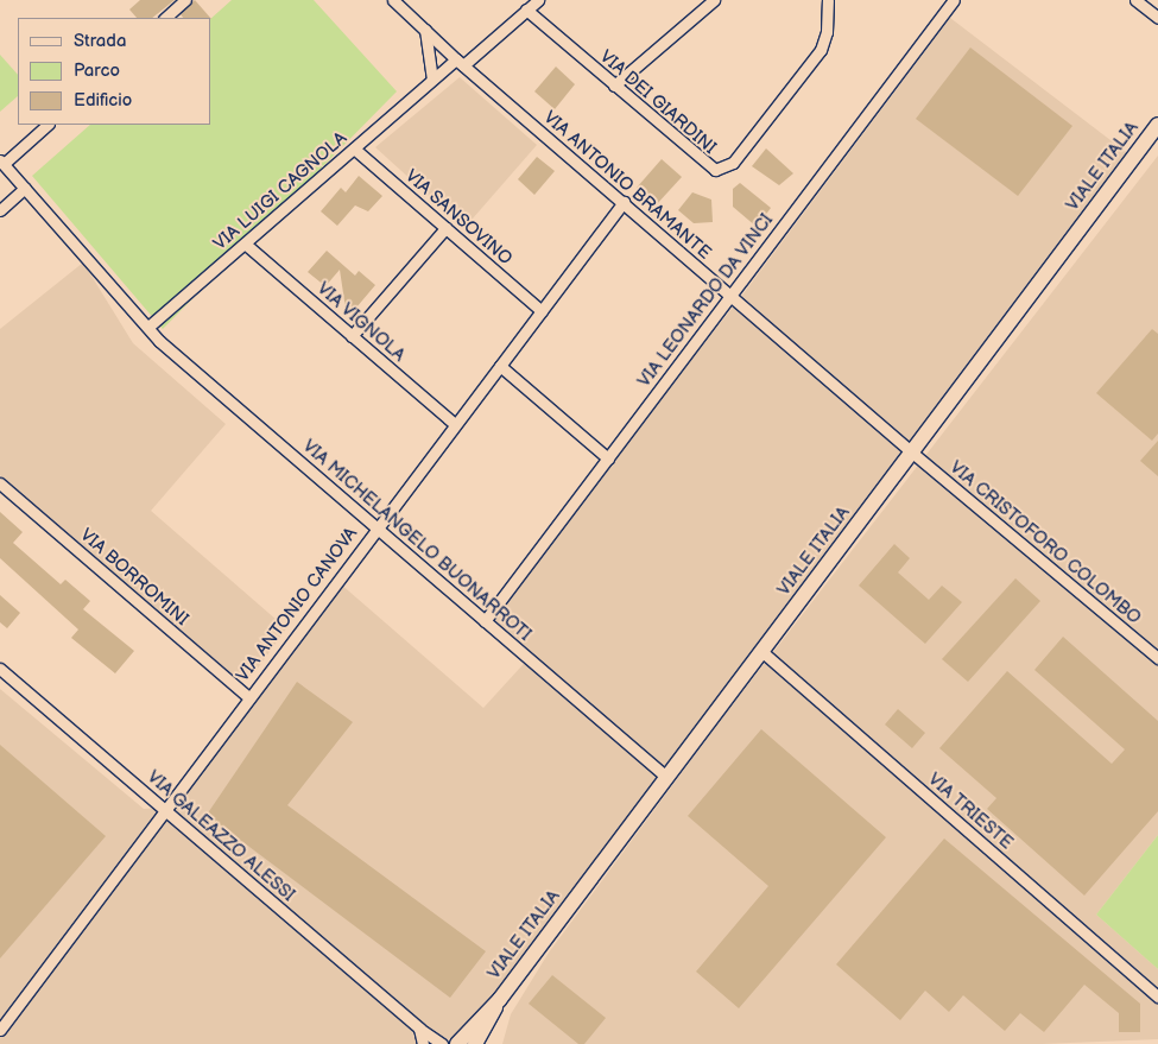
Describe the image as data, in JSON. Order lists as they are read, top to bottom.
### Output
{
  "streets": {
    "street": [
      "VIA DEI GIARDINI",
      "VIALE ITALIA",
      "VIA ANTONIO BRAMANTE",
      "VIA LUIGI CAGNOLA",
      "VIA SANSOVINO",
      "VIA LEONARDO DA VINCI",
      "VIA VIGNOLA",
      "VIA MICHELANGELO BUONARROTI",
      "VIA CRISTOFORO COLOMBO",
      "VIA BORROMINI",
      "VIA ANTONIO CANOVA",
      "VIA TRIESTE",
      "VIA GALEAZZO ALESSI"
    ]
  },
  "crossings": [
    ["VIA DEI GIARDINI", "VIA LUIGI CAGNOLA"],
    ["VIALE ITALIA", "VIA ANTONIO BRAMANTE"],
    ["VIALE ITALIA", "VIA MICHELANGELO BUONARROTI"],
    ["VIALE ITALIA", "VIA CRISTOFORO COLOMBO"],
    ["VIALE ITALIA", "VIA TRIESTE"],
    ["VIA ANTONIO BRAMANTE", "VIA LUIGI CAGNOLA"],
    ["VIA ANTONIO BRAMANTE", "VIA LEONARDO DA VINCI"],
    ["VIA ANTONIO BRAMANTE", "VIA CRISTOFORO COLOMBO"],
    ["VIA ANTONIO BRAMANTE", "VIA ANTONIO CANOVA"],
    ["VIA LUIGI CAGNOLA", "VIA SANSOVINO"],
    ["VIA LUIGI CAGNOLA", "VIA VIGNOLA"],
    ["VIA LUIGI CAGNOLA", "VIA MICHELANGELO BUONARROTI"],
    ["VIA SANSOVINO", "VIA ANTONIO CANOVA"],
    ["VIA LEONARDO DA VINCI", "VIA MICHELANGELO BUONARROTI"],
    ["VIA VIGNOLA", "VIA ANTONIO CANOVA"],
    ["VIA MICHELANGELO BUONARROTI", "VIA ANTONIO CANOVA"],
    ["VIA BORROMINI", "VIA ANTONIO CANOVA"],
    ["VIA ANTONIO CANOVA", "VIA GALEAZZO ALESSI"]
  ],
  "legend": ["Strada", "Parco", "Edificio"]
}
